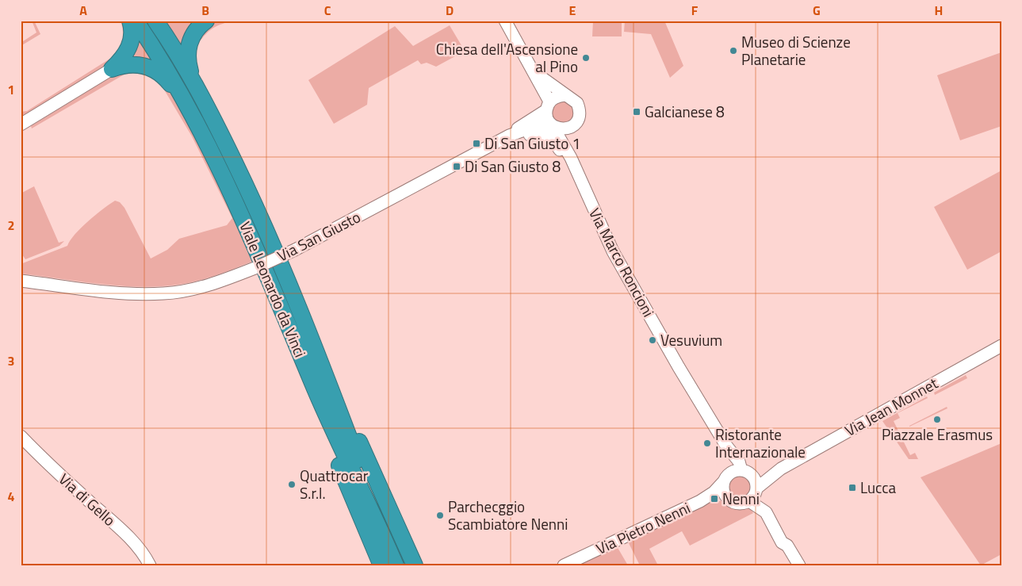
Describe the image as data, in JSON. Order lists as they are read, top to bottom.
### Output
{
  "streets": {
    "highway": ["Viale Leonardo da Vinci"],
    "street": [
      "Via San Giusto",
      "Via Marco Roncioni",
      "Via Jean Monnet",
      "Via di Gello",
      "Via Pietro Nenni"
    ]
  },
  "crossings": [
    ["Via San Giusto", "Via Marco Roncioni"],
    ["Via Marco Roncioni", "Via Jean Monnet"],
    ["Via Marco Roncioni", "Via Pietro Nenni"],
    ["Via Jean Monnet", "Via Pietro Nenni"]
  ],
  "places": {
    "other": [
      "Museo di Scienze Planetarie",
      "Chiesa dell'Ascensione al Pino",
      "Vesuvium",
      "Piazzale Erasmus",
      "Ristorante Internazionale",
      "Quattrocar S.r.l.",
      "Parchecggio Scambiatore Nenni"
    ],
    "transit": [
      "Galcianese 8",
      "Di San Giusto 1",
      "Di San Giusto 8",
      "Lucca",
      "Nenni"
    ]
  },
  "grid": {
    "columns": [
      "A",
      "B",
      "C",
      "D",
      "E",
      "F",
      "G",
      "H"
    ],
    "rows": [
      "1",
      "2",
      "3",
      "4"
    ]
  }
}
